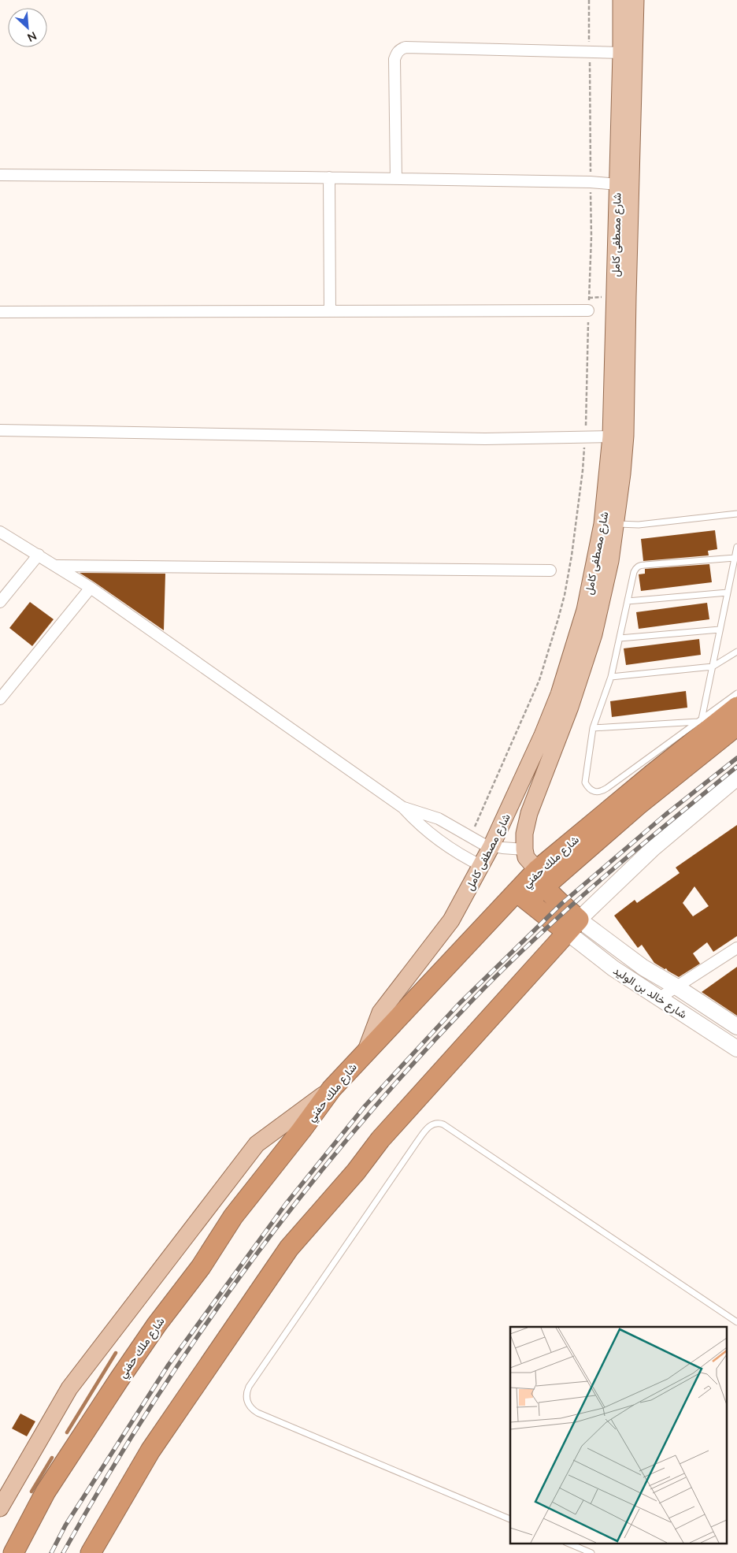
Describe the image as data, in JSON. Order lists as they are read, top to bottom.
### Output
{
  "streets": {
    "highway": ["شارع ملك حفني"],
    "main road": ["شارع مصطفى كامل"],
    "street": ["شارع خالد بن الوليد"]
  },
  "crossings": [
    ["شارع مصطفى كامل", "شارع ملك حفني"]
  ],
  "north": "bottom right"
}
